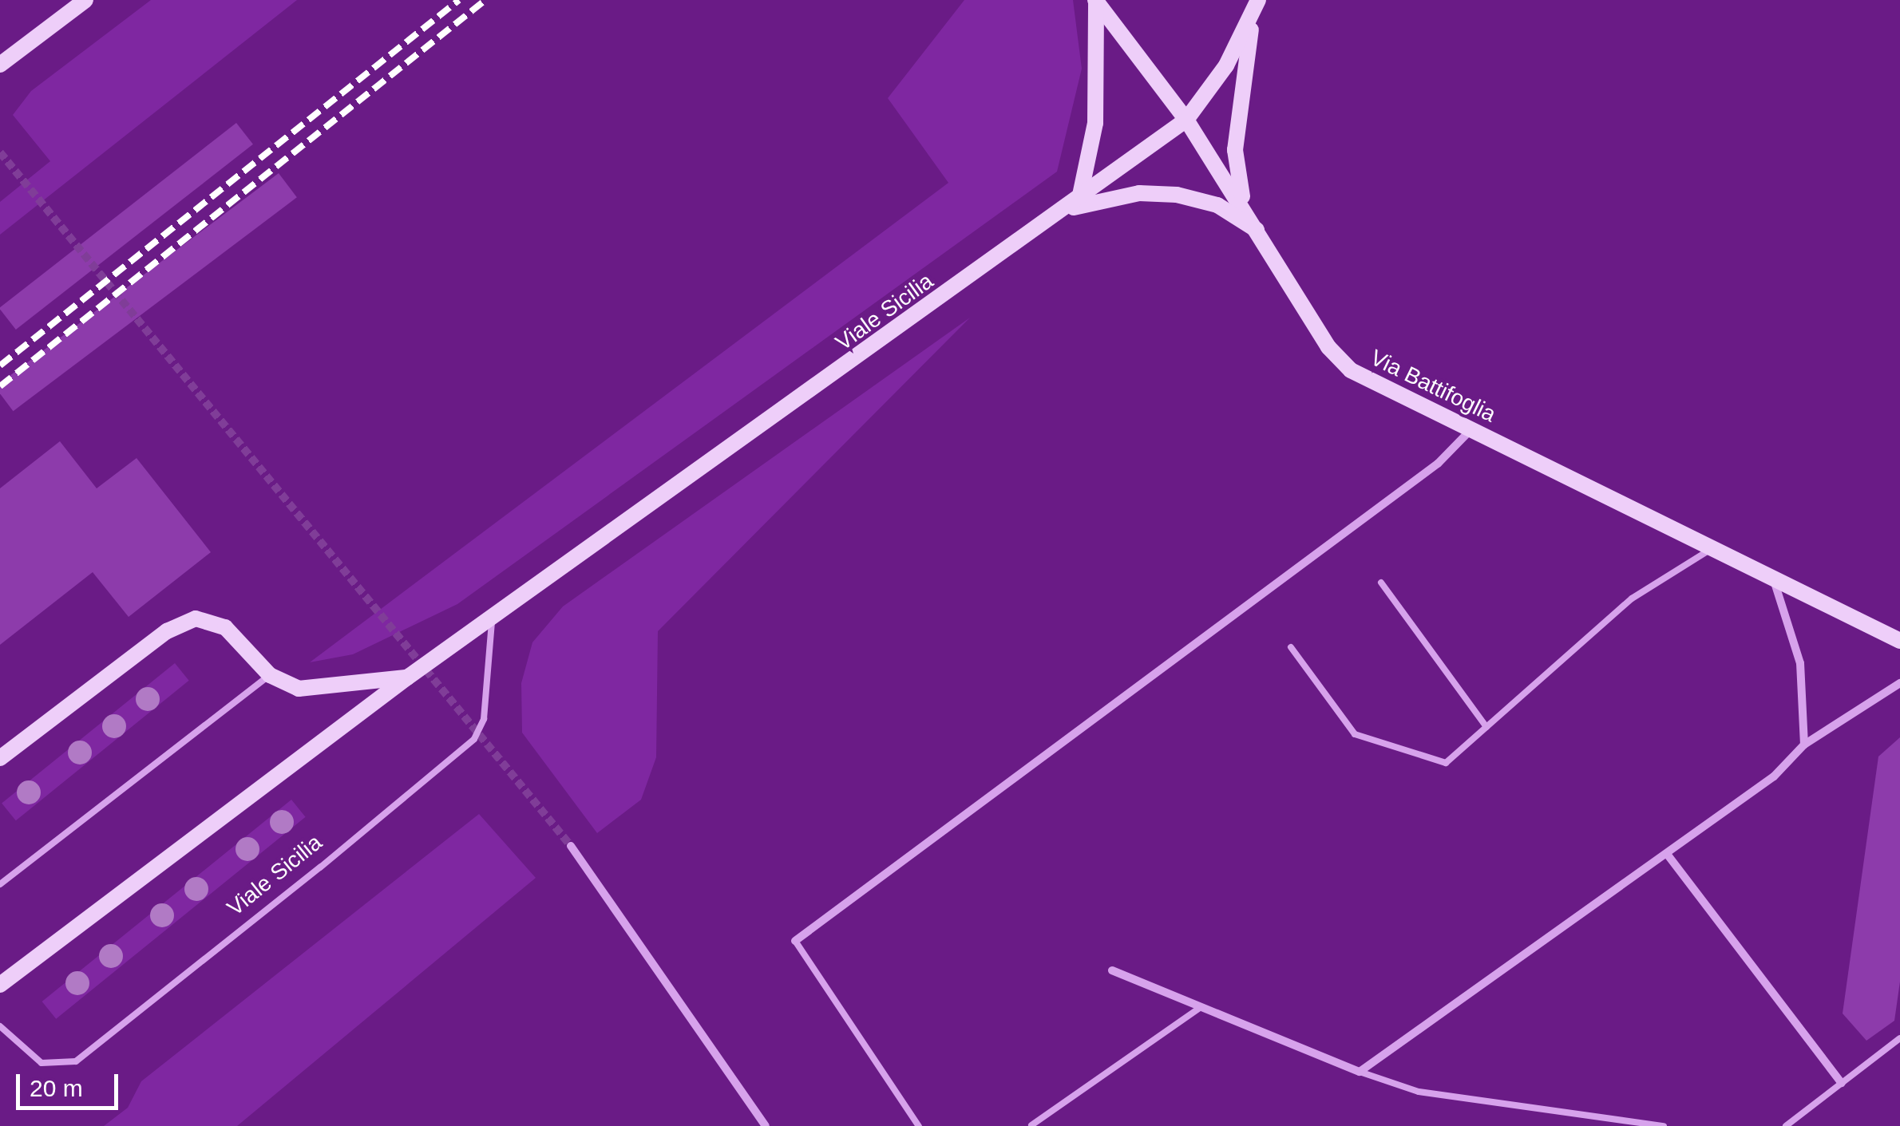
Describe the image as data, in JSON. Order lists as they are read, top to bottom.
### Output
{
  "streets": {
    "street": ["Viale Sicilia", "Via Battifoglia"]
  },
  "crossings": [
    ["Viale Sicilia", "Via Battifoglia"]
  ],
  "scale_bar": "20 m"
}
